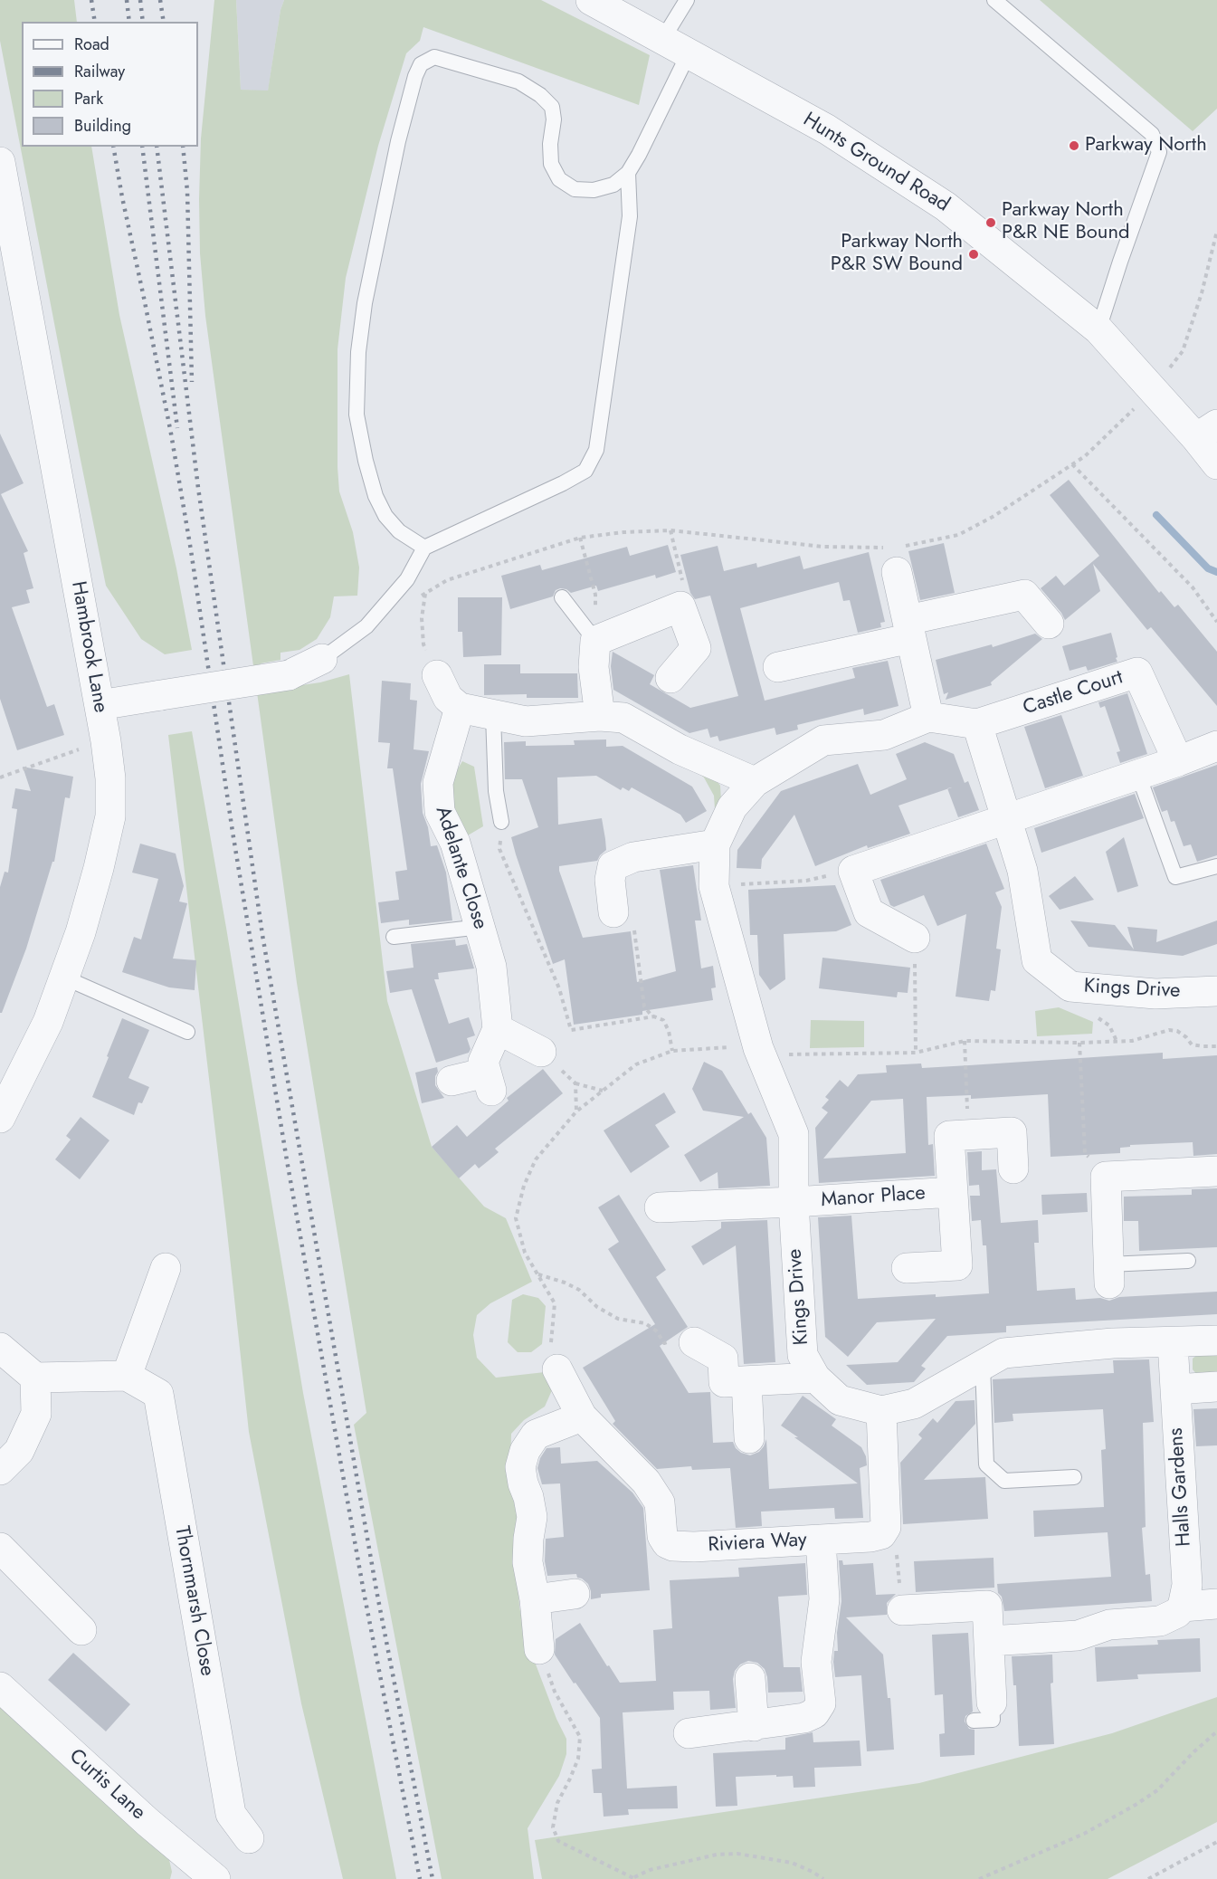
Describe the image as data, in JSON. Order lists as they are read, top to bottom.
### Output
{
  "streets": {
    "street": [
      "Hunts Ground Road",
      "Hambrook Lane",
      "Castle Court",
      "Adelante Close",
      "Kings Drive",
      "Manor Place",
      "Halls Gardens",
      "Riviera Way",
      "Thornmarsh Close",
      "Curtis Lane"
    ]
  },
  "crossings": [
    ["Castle Court", "Kings Drive"],
    ["Kings Drive", "Manor Place"]
  ],
  "places": ["Parkway North", "Parkway North P&R NE Bound", "Parkway North P&R SW Bound"],
  "legend": [
    "Road",
    "Railway",
    "Park",
    "Building"
  ]
}
